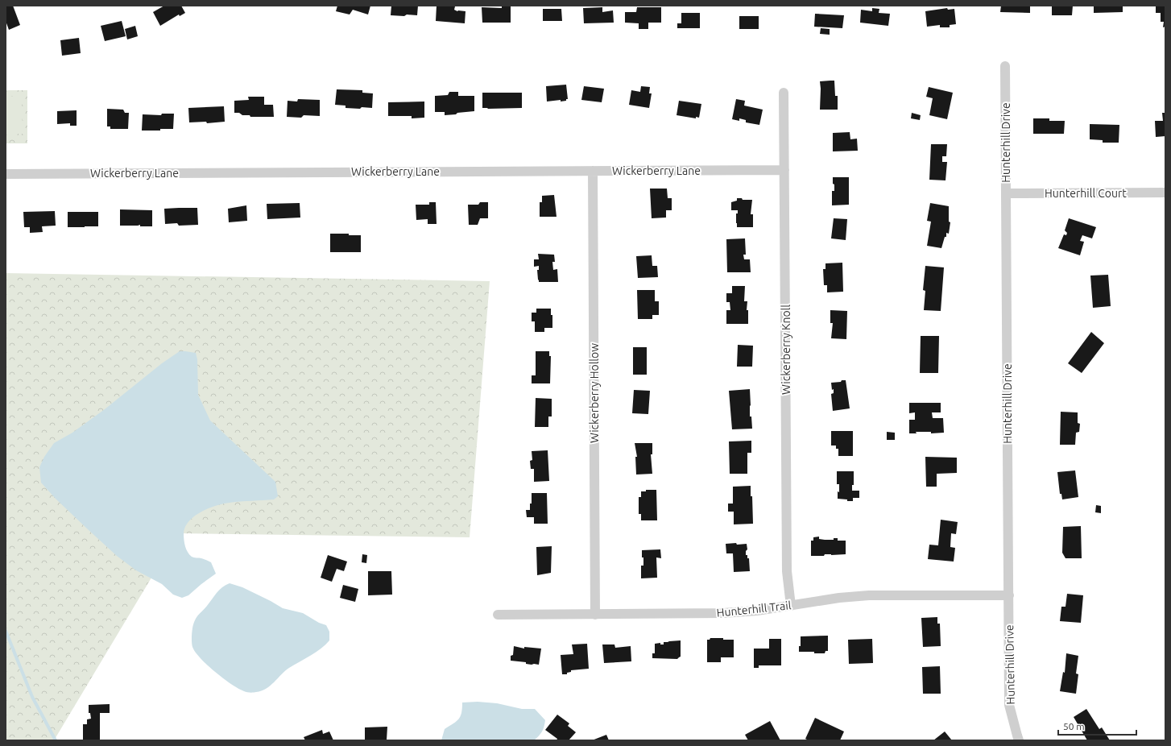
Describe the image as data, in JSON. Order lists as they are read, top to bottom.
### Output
{
  "streets": {
    "street": [
      "Hunterhill Drive",
      "Wickerberry Lane",
      "Hunterhill Court",
      "Wickerberry Knoll",
      "Wickerberry Hollow",
      "Hunterhill Trail"
    ]
  },
  "crossings": [
    ["Hunterhill Drive", "Hunterhill Court"],
    ["Hunterhill Drive", "Hunterhill Trail"],
    ["Wickerberry Lane", "Wickerberry Knoll"],
    ["Wickerberry Lane", "Wickerberry Hollow"],
    ["Wickerberry Knoll", "Hunterhill Trail"],
    ["Wickerberry Hollow", "Hunterhill Trail"]
  ],
  "scale_bar": "50 m"
}
